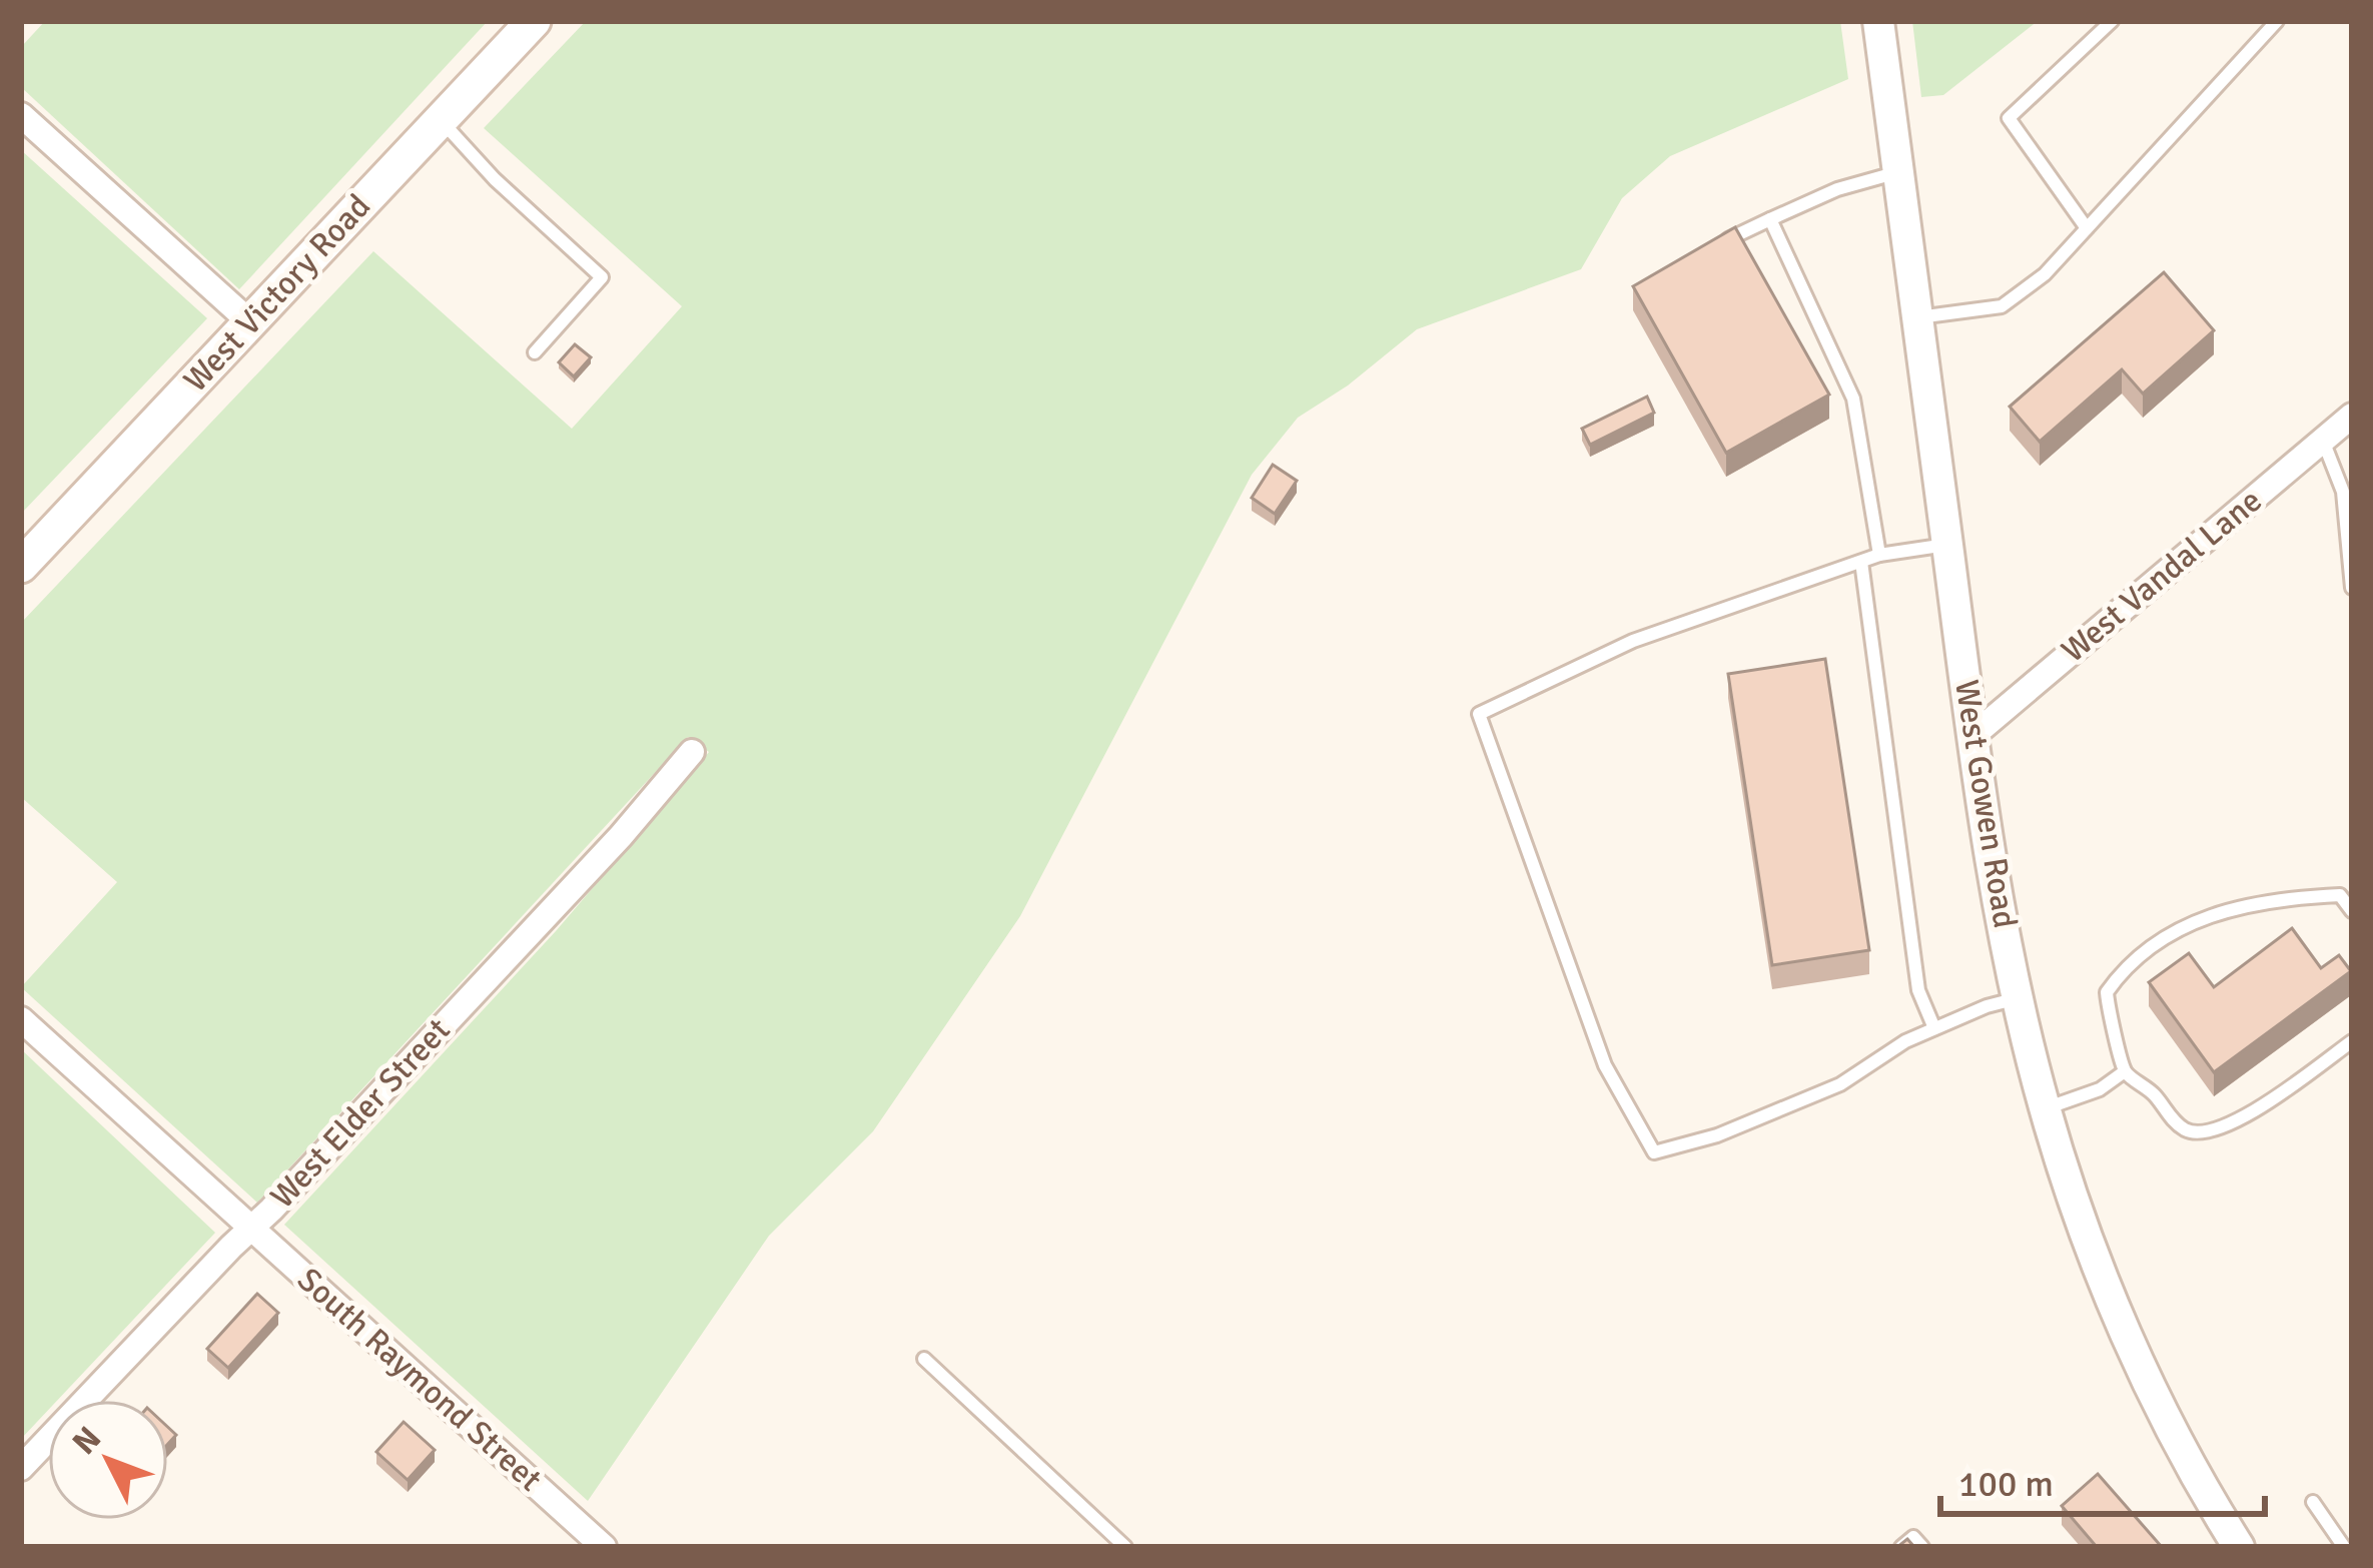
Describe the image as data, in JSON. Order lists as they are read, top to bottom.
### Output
{
  "streets": {
    "main road": ["West Victory Road"],
    "street": [
      "West Vandal Lane",
      "West Gowen Road",
      "West Elder Street",
      "South Raymond Street"
    ]
  },
  "crossings": [
    ["West Vandal Lane", "West Gowen Road"],
    ["West Elder Street", "South Raymond Street"]
  ],
  "scale_bar": "100 m",
  "north": "top left"
}
